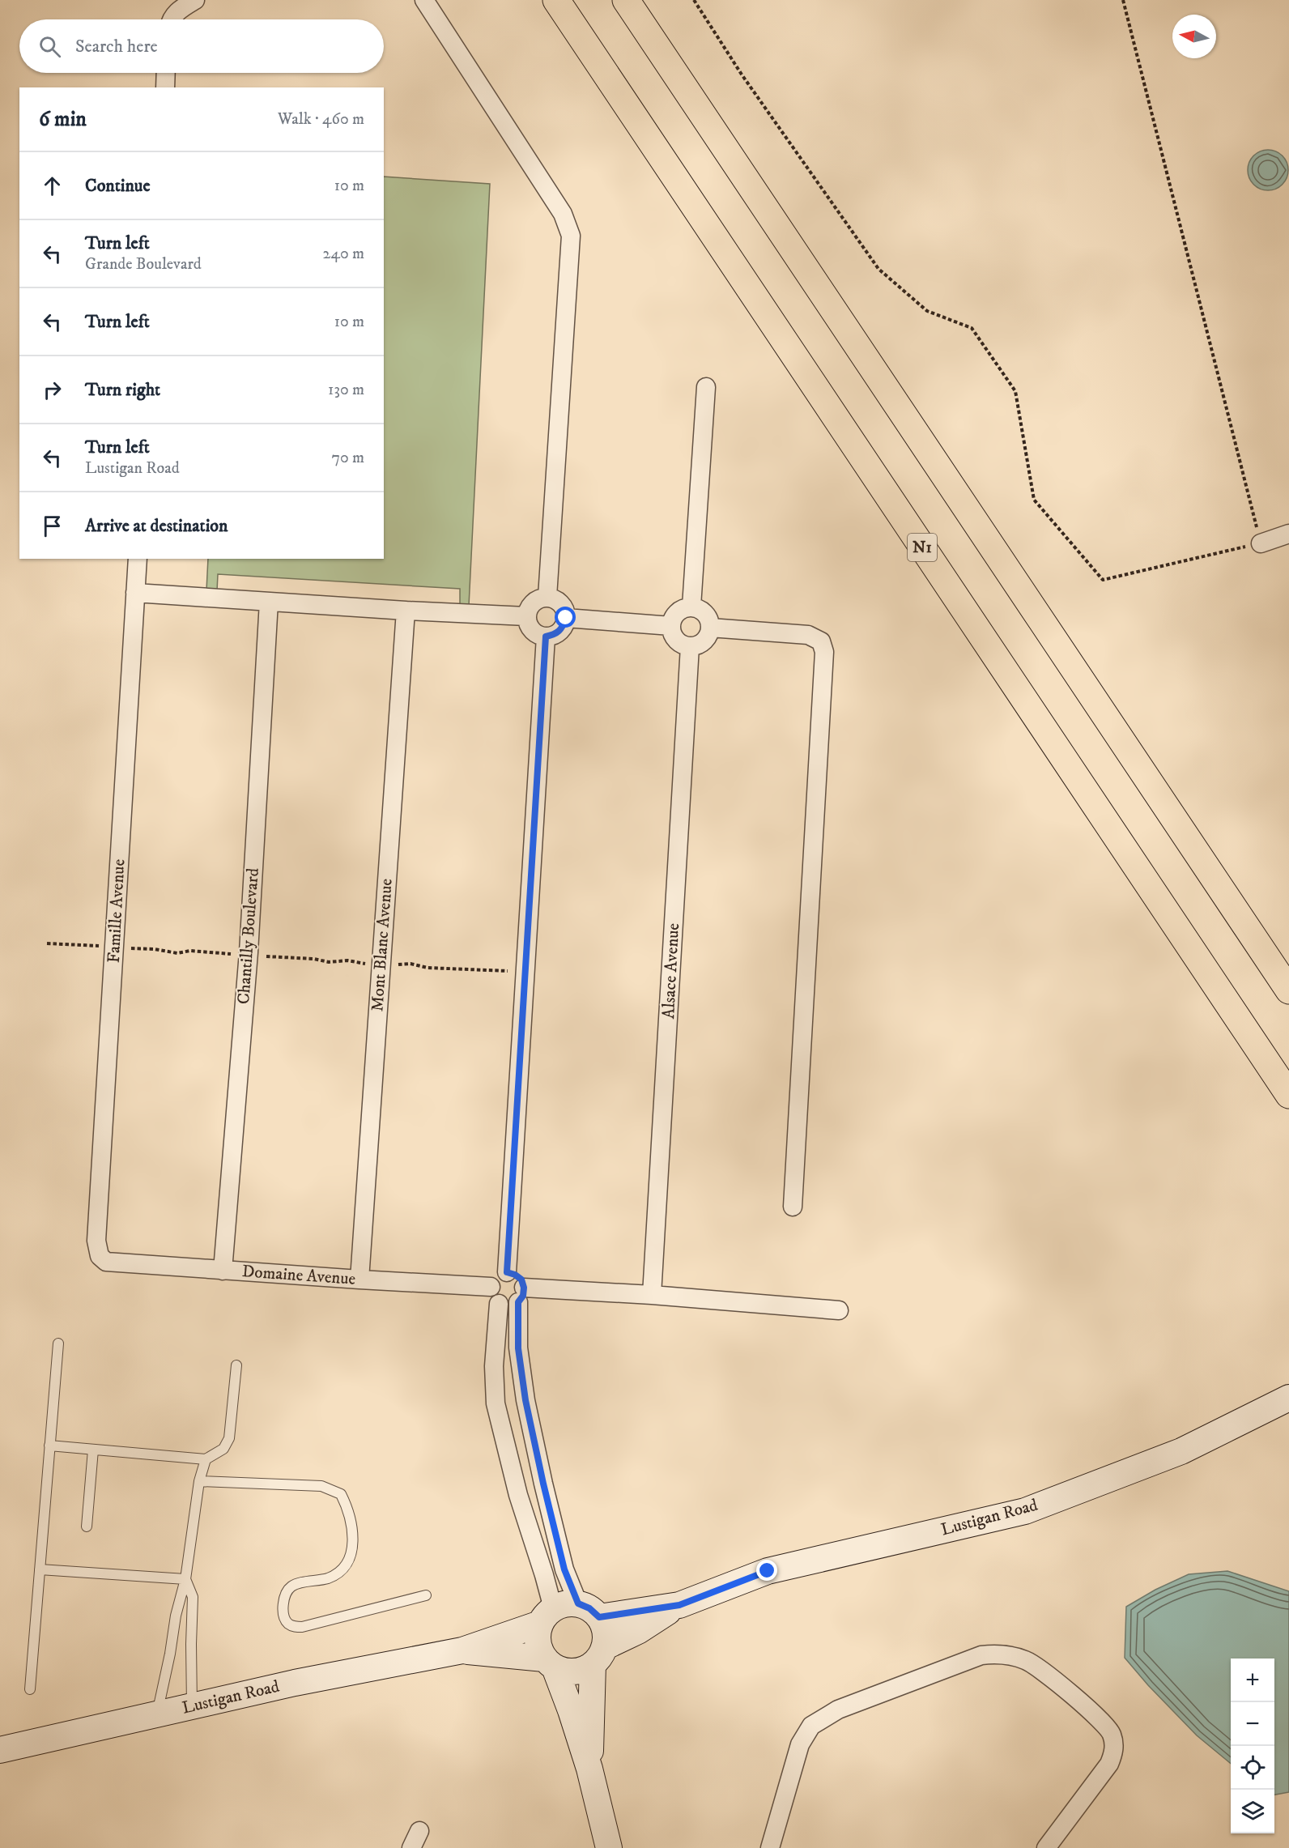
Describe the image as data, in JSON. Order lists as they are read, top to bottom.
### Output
{
  "streets": {
    "highway": ["N1"],
    "street": [
      "Famille Avenue",
      "Chantilly Boulevard",
      "Mont Blanc Avenue",
      "Alsace Avenue",
      "Domaine Avenue",
      "Lustigan Road"
    ]
  },
  "crossings": [
    ["Famille Avenue", "Domaine Avenue"],
    ["Chantilly Boulevard", "Domaine Avenue"],
    ["Mont Blanc Avenue", "Domaine Avenue"]
  ],
  "north": "left",
  "page": {
    "search": "Search here",
    "heading": ["6 min", "Walk · 460 m"],
    "list": [
      ["Continue", "10 m"],
      ["Turn left", "Grande Boulevard", "240 m"],
      ["Turn left", "10 m"],
      ["Turn right", "130 m"],
      ["Turn left", "Lustigan Road", "70 m"],
      "Arrive at destination"
    ],
    "map_buttons": ["+", "−"]
  }
}
